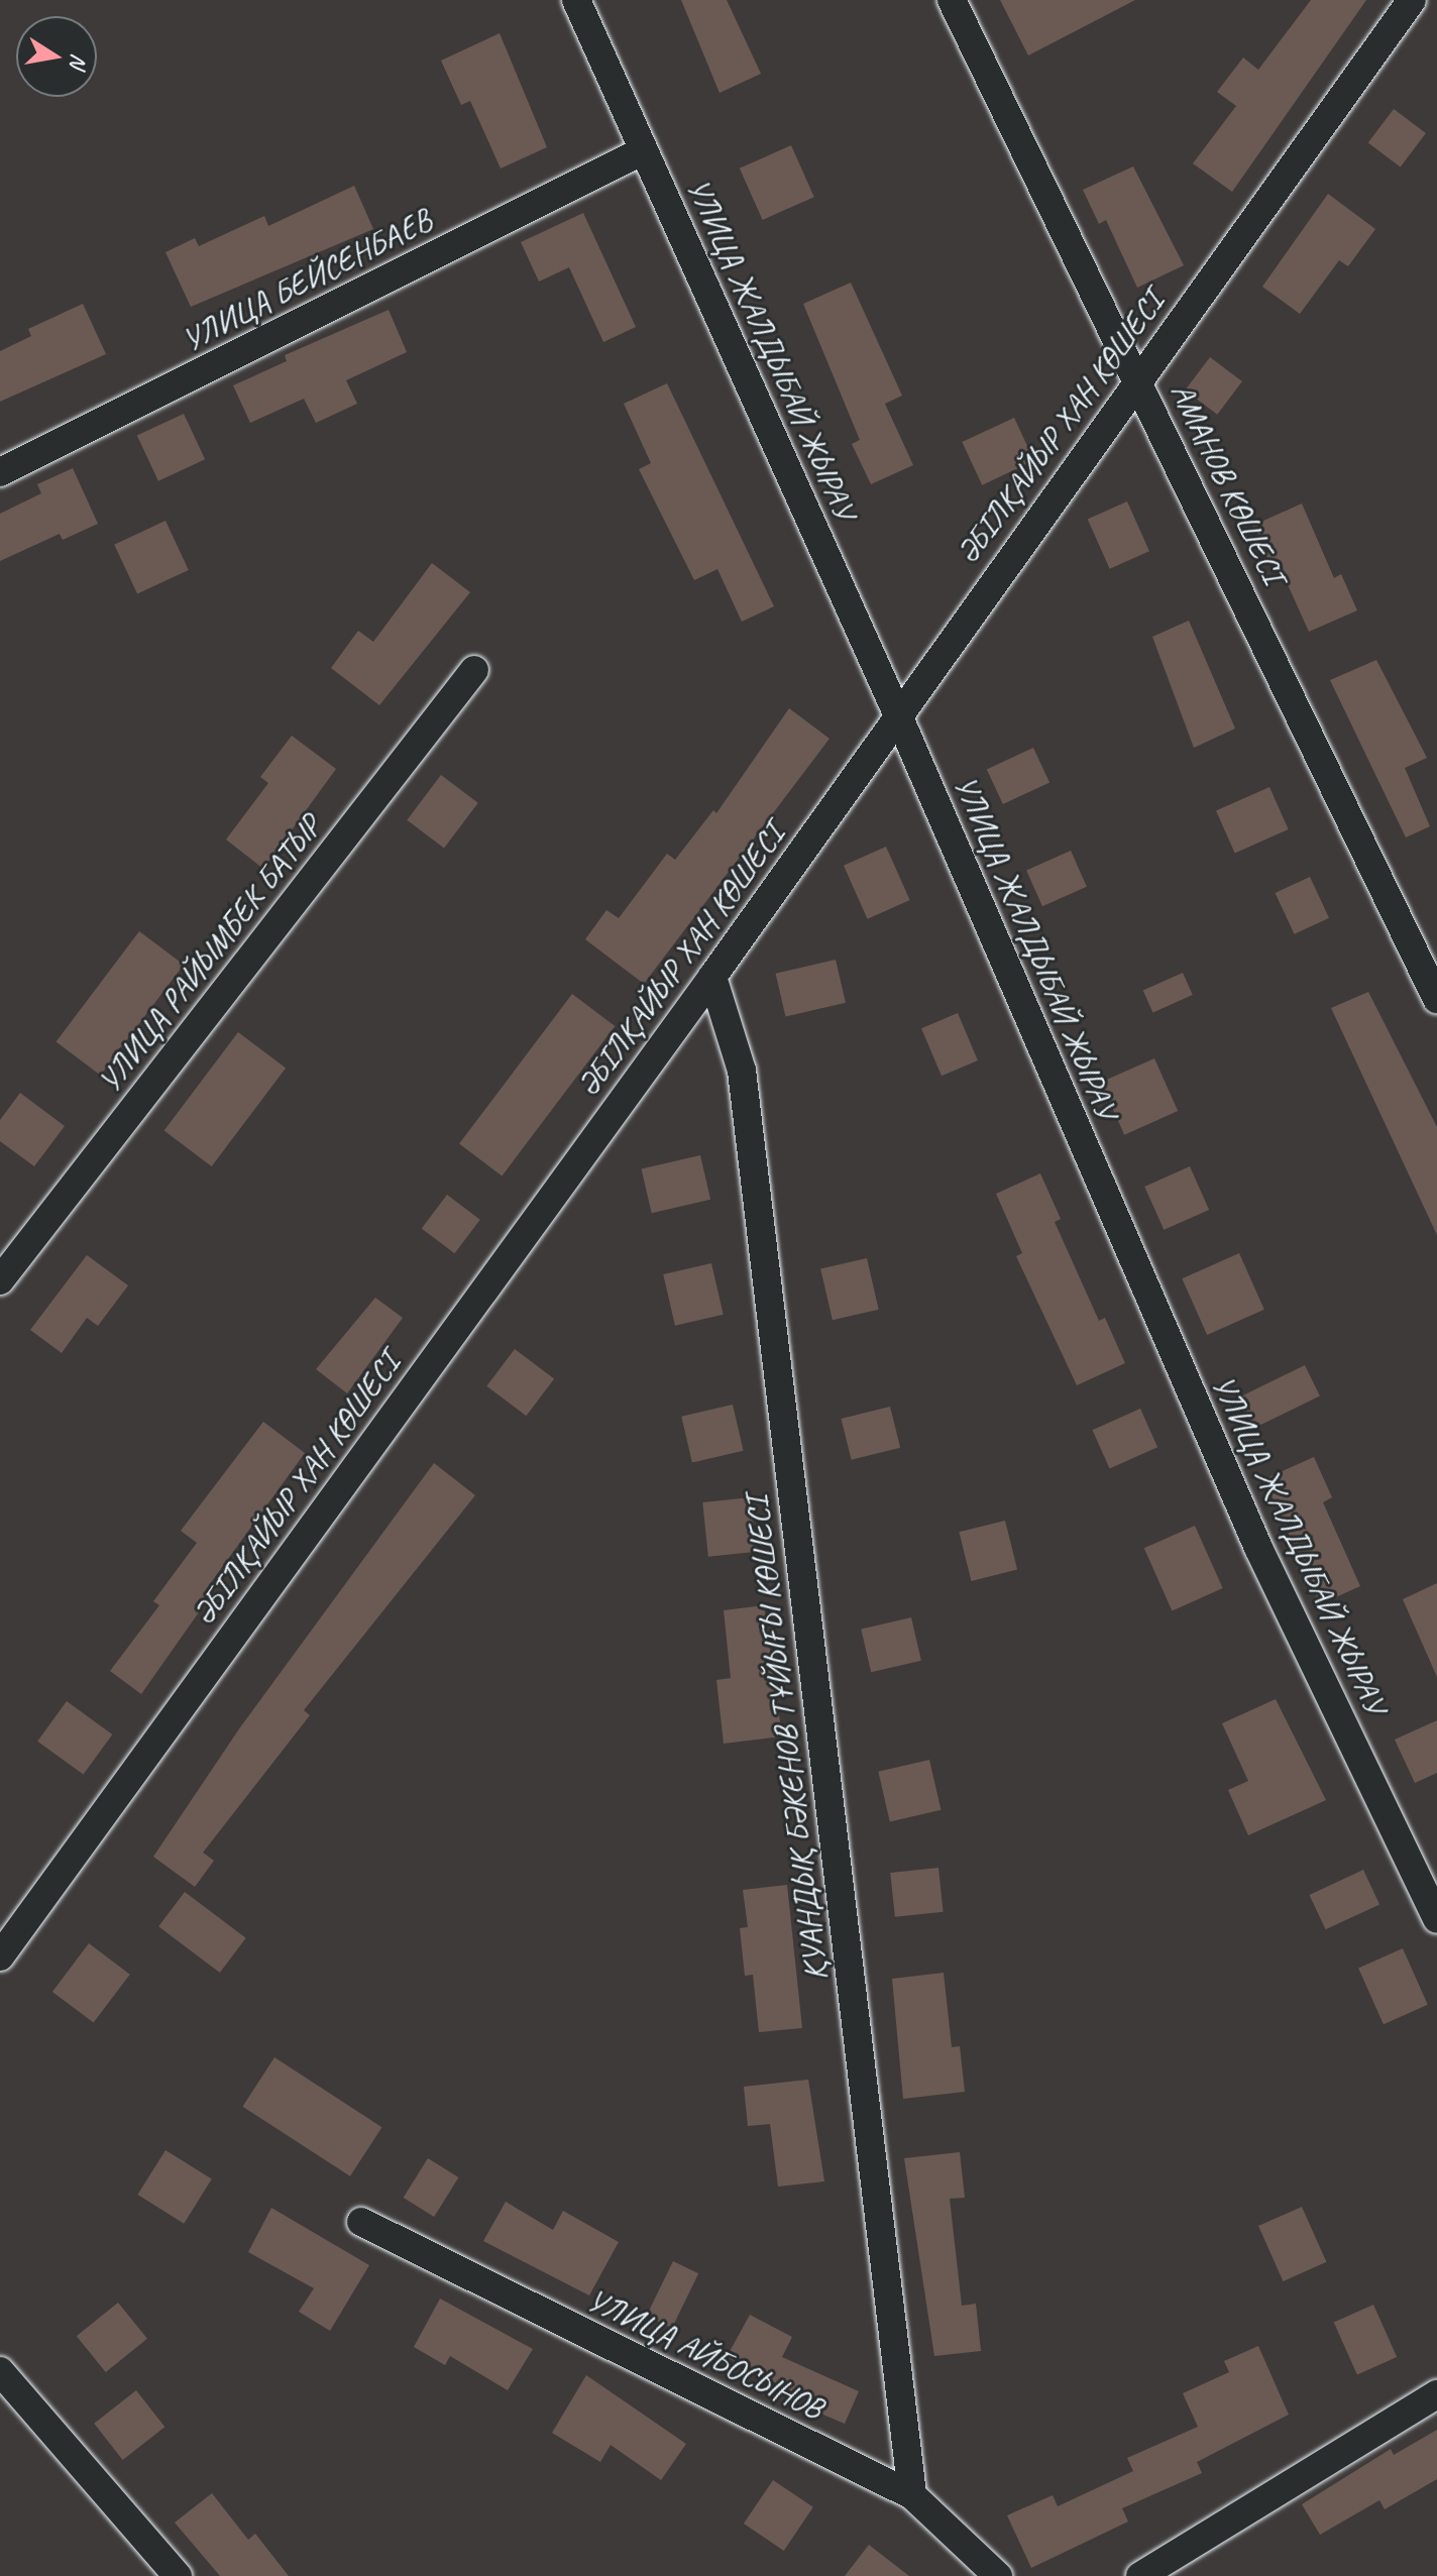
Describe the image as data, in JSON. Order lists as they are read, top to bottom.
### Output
{
  "streets": {
    "street": [
      "УЛИЦА БЕЙСЕНБАЕВ",
      "УЛИЦА ЖАЛДЫБАЙ ЖЫРАУ",
      "ӘБІЛҚАЙЫР ХАН КӨШЕСІ",
      "АМАНОВ КӨШЕСІ",
      "УЛИЦА РАЙЫМБЕК БАТЫР",
      "ҚУАНДЫҚ БӘКЕНОВ ТҰЙЫҒЫ КӨШЕСІ",
      "УЛИЦА АЙБОСЫНОВ"
    ]
  },
  "crossings": [
    ["УЛИЦА БЕЙСЕНБАЕВ", "УЛИЦА ЖАЛДЫБАЙ ЖЫРАУ"],
    ["УЛИЦА ЖАЛДЫБАЙ ЖЫРАУ", "ӘБІЛҚАЙЫР ХАН КӨШЕСІ"],
    ["ӘБІЛҚАЙЫР ХАН КӨШЕСІ", "АМАНОВ КӨШЕСІ"],
    ["ӘБІЛҚАЙЫР ХАН КӨШЕСІ", "ҚУАНДЫҚ БӘКЕНОВ ТҰЙЫҒЫ КӨШЕСІ"],
    ["ҚУАНДЫҚ БӘКЕНОВ ТҰЙЫҒЫ КӨШЕСІ", "УЛИЦА АЙБОСЫНОВ"]
  ],
  "north": "right"
}
